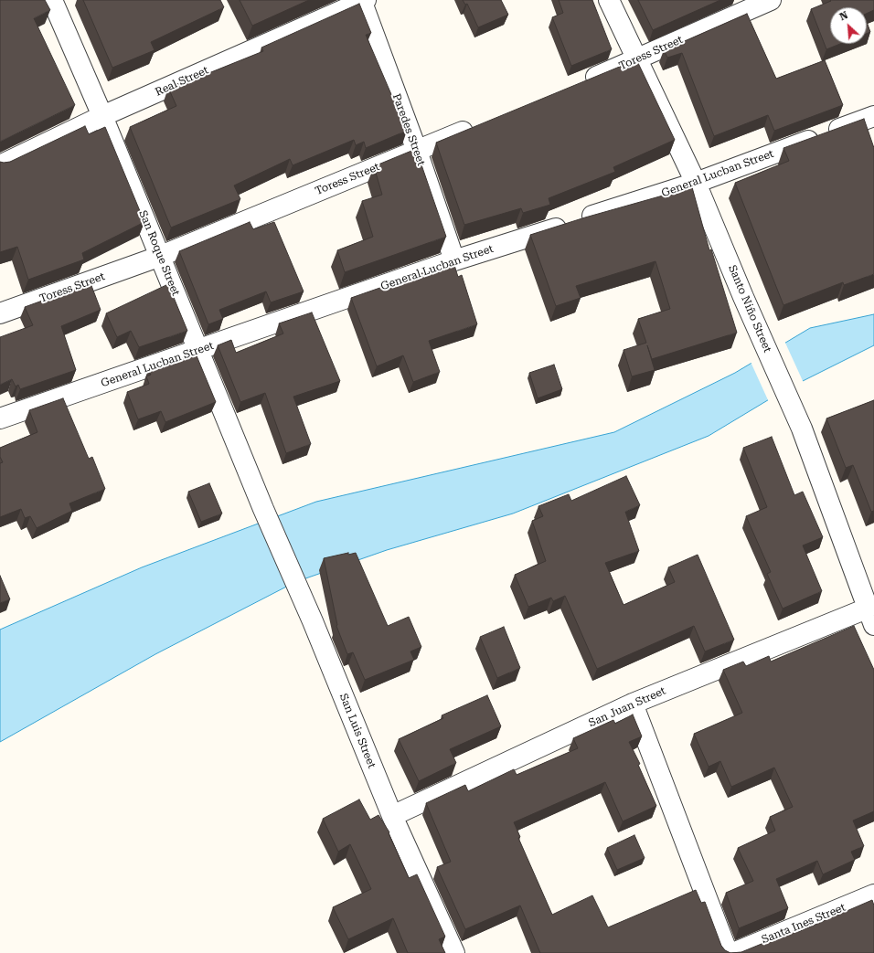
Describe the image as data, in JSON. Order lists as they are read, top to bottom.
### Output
{
  "streets": {
    "street": [
      "Toress Street",
      "Real Street",
      "Paredes Street",
      "General Lucban Street",
      "San Roque Street",
      "Santo Niño Street",
      "San Juan Street",
      "San Luis Street",
      "Santa Ines Street"
    ]
  },
  "crossings": [
    ["Toress Street", "Paredes Street"],
    ["Toress Street", "San Roque Street"],
    ["Toress Street", "Santo Niño Street"],
    ["Real Street", "Paredes Street"],
    ["Real Street", "San Roque Street"],
    ["Paredes Street", "General Lucban Street"],
    ["General Lucban Street", "San Roque Street"],
    ["General Lucban Street", "Santo Niño Street"],
    ["San Roque Street", "San Luis Street"],
    ["Santo Niño Street", "San Juan Street"],
    ["San Juan Street", "San Luis Street"]
  ],
  "north": "top left"
}
